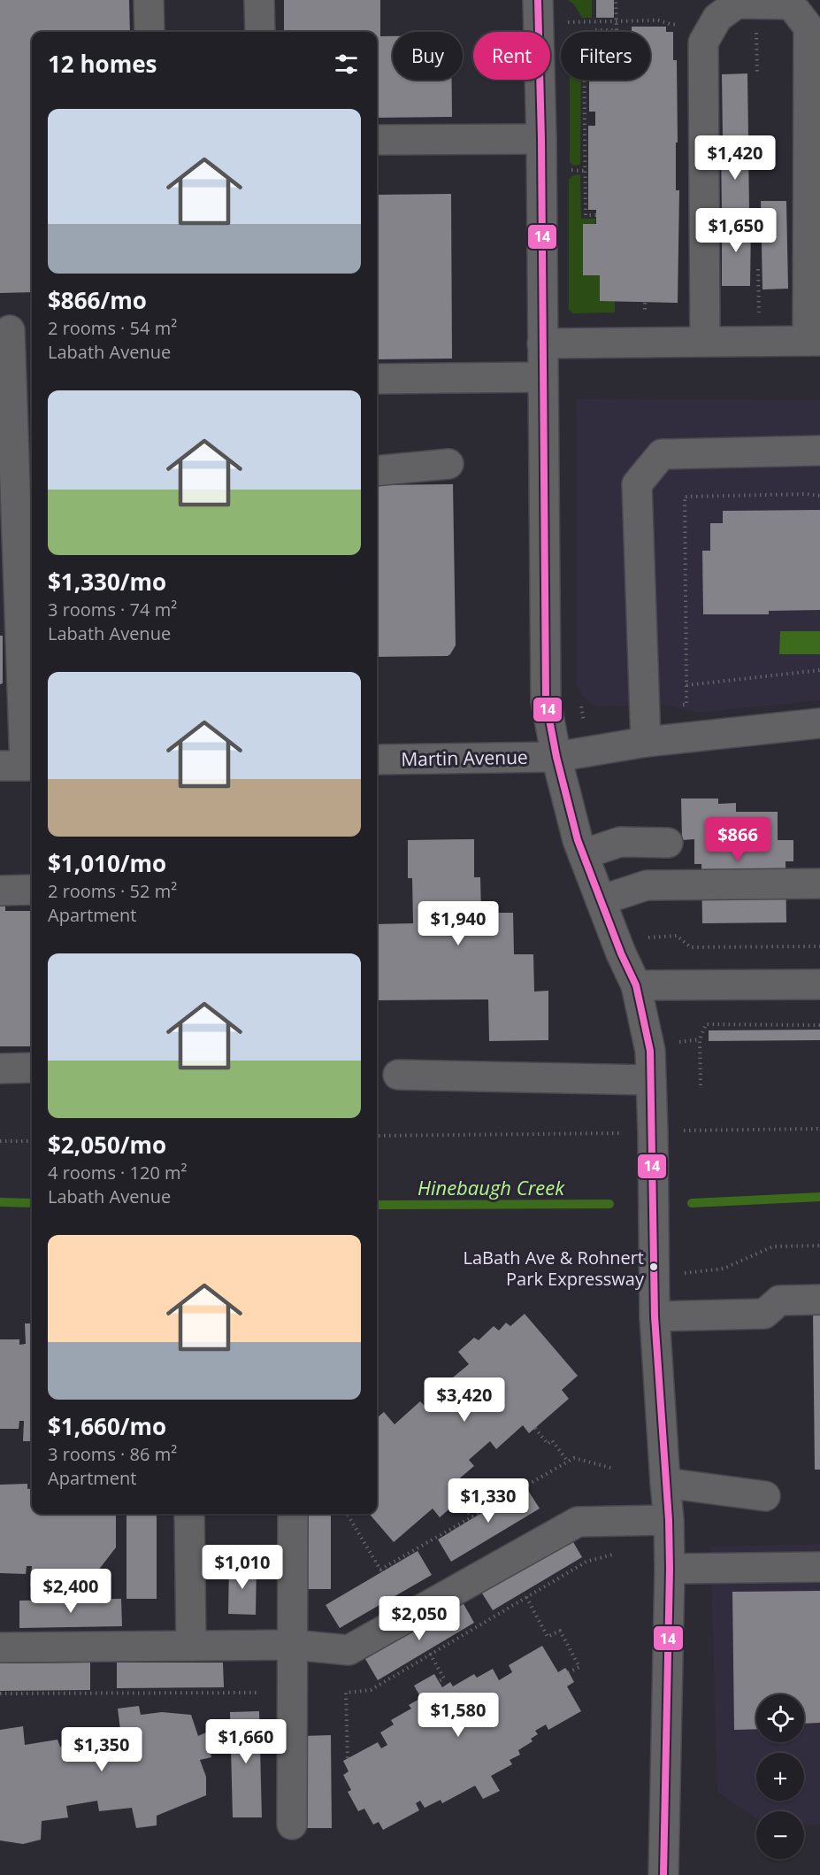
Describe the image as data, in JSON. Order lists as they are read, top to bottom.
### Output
{
  "streets": {
    "street": ["Martin Avenue"]
  },
  "water": ["Hinebaugh Creek"],
  "places": ["LaBath Ave & Rohnert Park Expressway"],
  "lines": ["transit line 14"],
  "page": {
    "chip": ["Buy", "Rent", "Filters"],
    "heading": "12 homes",
    "list": [
      {
        "name": "$866/mo",
        "note": "2 rooms · 54 m² · Labath Avenue"
      },
      {
        "name": "$1,330/mo",
        "note": "3 rooms · 74 m² · Labath Avenue"
      },
      {
        "name": "$1,010/mo",
        "note": "2 rooms · 52 m² · Apartment"
      },
      {
        "name": "$2,050/mo",
        "note": "4 rooms · 120 m² · Labath Avenue"
      },
      {
        "name": "$1,660/mo",
        "note": "3 rooms · 86 m² · Apartment"
      }
    ],
    "price": [
      "$1,420",
      "$1,650",
      "$866",
      "$1,940",
      "$3,420",
      "$1,330",
      "$1,010",
      "$2,400",
      "$2,050",
      "$1,580",
      "$1,660",
      "$1,350"
    ],
    "map_buttons": ["+", "−"]
  }
}
